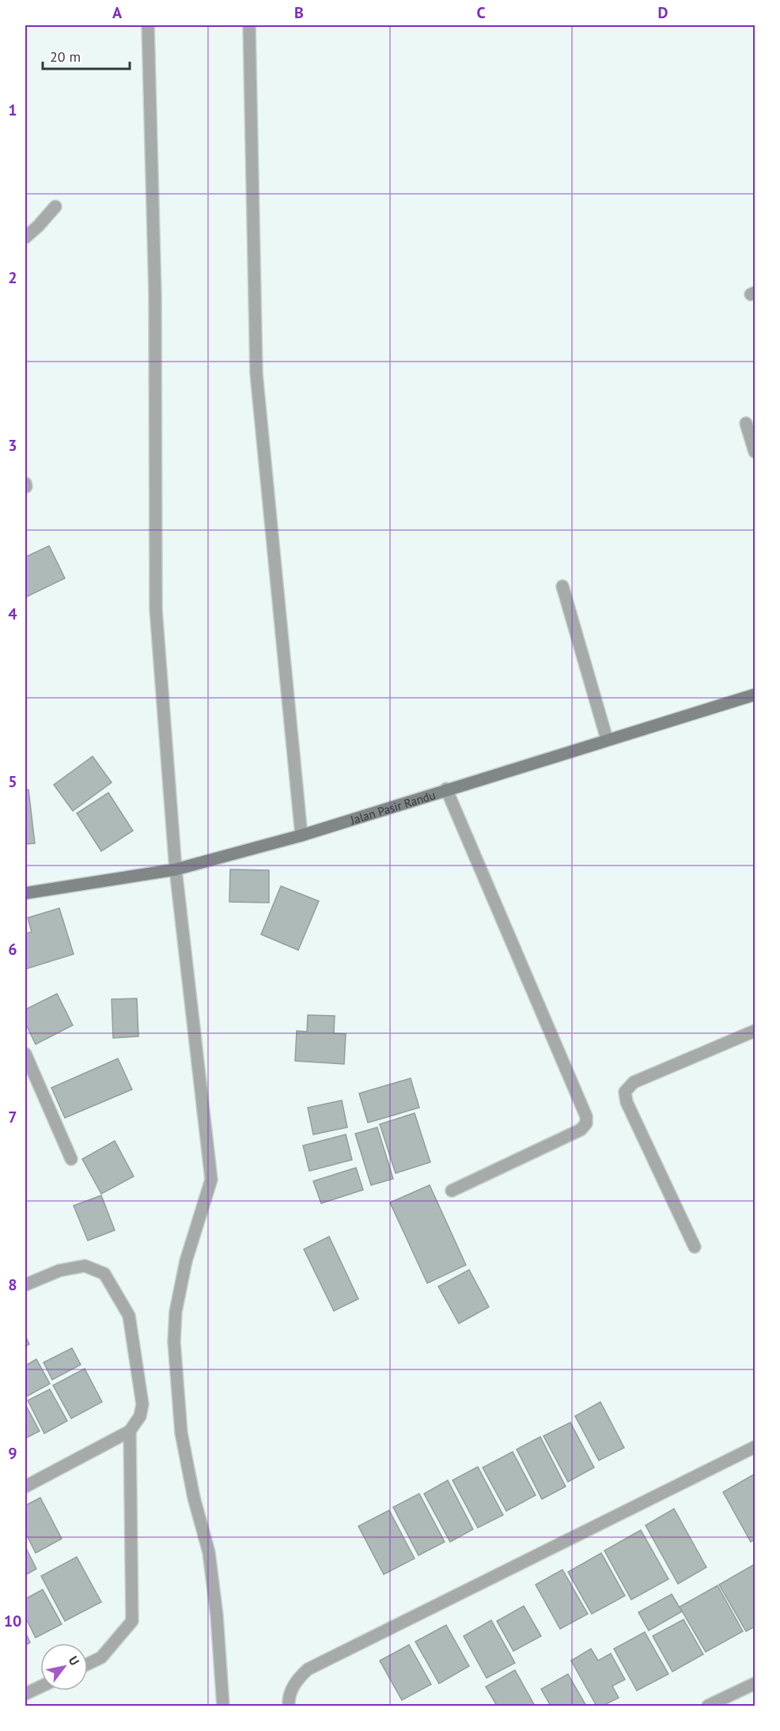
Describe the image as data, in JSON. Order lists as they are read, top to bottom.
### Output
{
  "streets": {
    "main road": ["Jalan Pasir Randu"]
  },
  "scale_bar": "20 m",
  "north": "top right",
  "grid": {
    "columns": [
      "A",
      "B",
      "C",
      "D"
    ],
    "rows": [
      "1",
      "2",
      "3",
      "4",
      "5",
      "6",
      "7",
      "8",
      "9",
      "10"
    ]
  }
}
